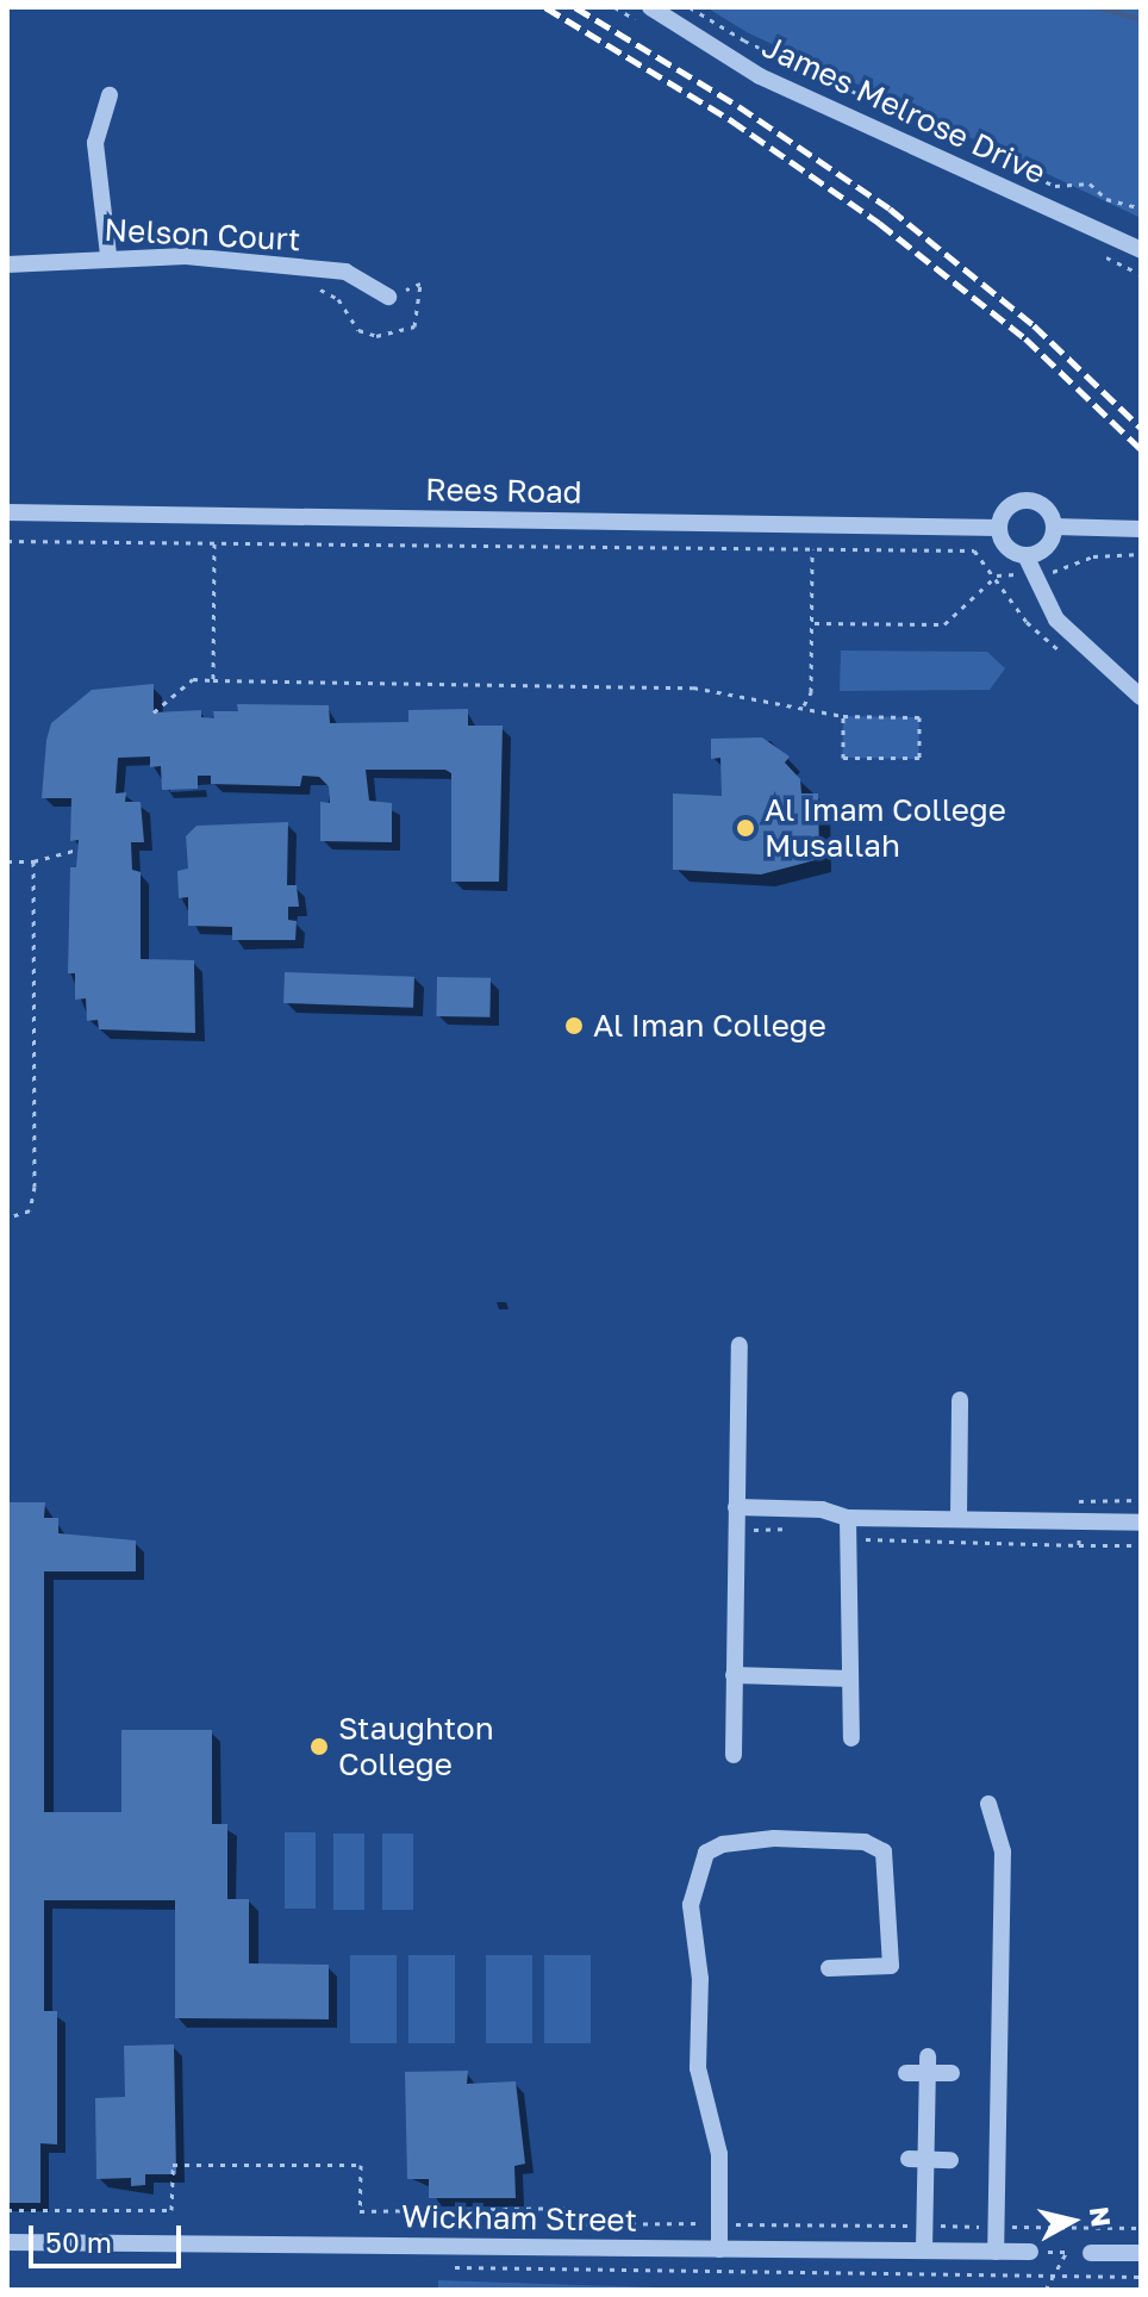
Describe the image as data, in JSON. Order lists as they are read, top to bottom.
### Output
{
  "streets": {
    "street": [
      "James Melrose Drive",
      "Nelson Court",
      "Rees Road",
      "Wickham Street"
    ]
  },
  "places": ["Al Imam College Musallah", "Al Iman College", "Staughton College"],
  "scale_bar": "50 m",
  "north": "right"
}
